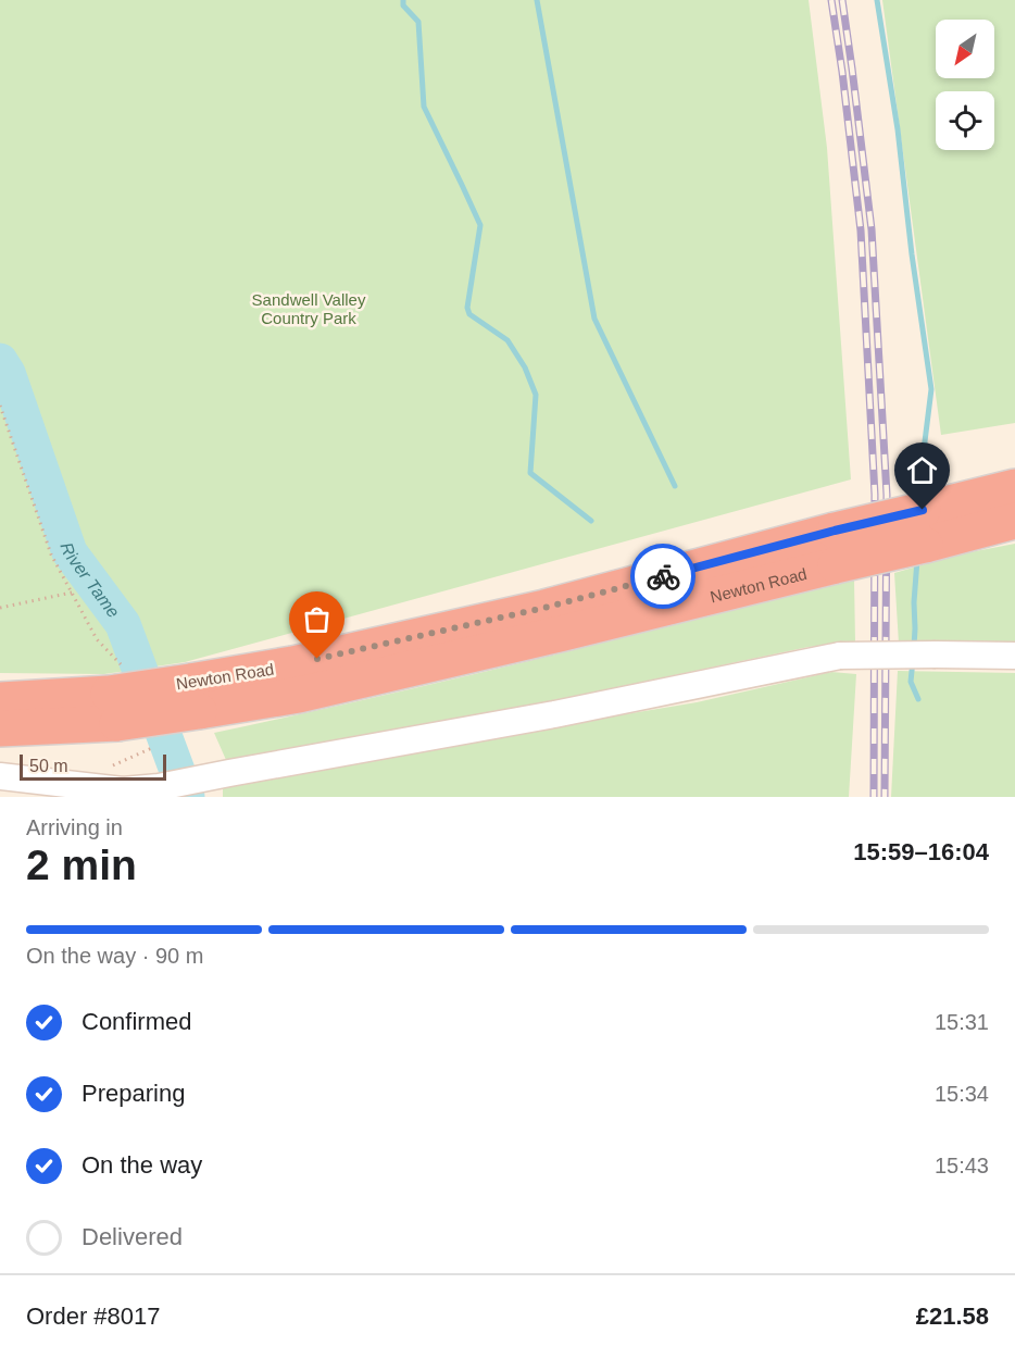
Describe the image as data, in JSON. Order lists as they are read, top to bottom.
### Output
{
  "streets": {
    "highway": ["Newton Road"]
  },
  "water": ["River Tame"],
  "parks": ["Sandwell Valley Country Park"],
  "scale_bar": "50 m",
  "north": "bottom left",
  "page": {
    "scale": "50 m",
    "heading": ["2 min", "Arriving in", "15:59–16:04"],
    "panel": ["Order #8017", "£21.58"],
    "bar": "On the way · 90 m",
    "list": [
      ["Confirmed", "15:31"],
      ["Preparing", "15:34"],
      ["On the way", "15:43"],
      "Delivered"
    ]
  }
}
